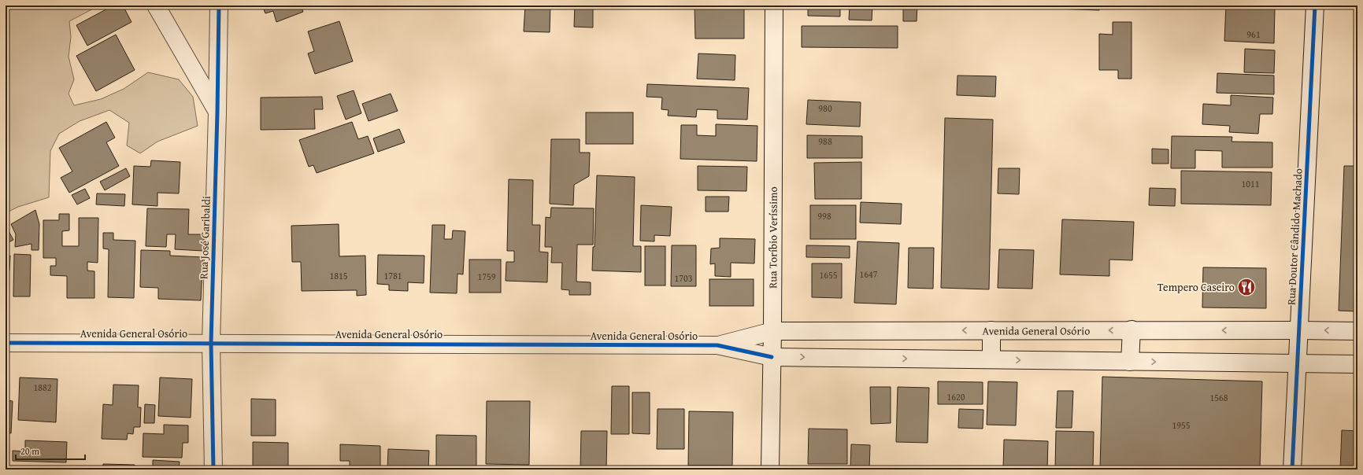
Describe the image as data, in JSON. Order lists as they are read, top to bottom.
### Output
{
  "streets": {
    "street": [
      "Rua Doutor Cândido Machado",
      "Rua José Garibaldi",
      "Rua Toríbio Veríssimo",
      "Avenida General Osório"
    ]
  },
  "crossings": [
    ["Rua Doutor Cândido Machado", "Avenida General Osório"],
    ["Rua José Garibaldi", "Avenida General Osório"],
    ["Rua Toríbio Veríssimo", "Avenida General Osório"]
  ],
  "places": {
    "restaurant": ["Tempero Caseiro"]
  },
  "house_numbers": [
    "961",
    "980",
    "988",
    "1011",
    "998",
    "1647",
    "1655",
    "1815",
    "1781",
    "1759",
    "1703",
    "1882",
    "1620",
    "1568",
    "1955"
  ],
  "scale_bar": "20 m"
}
